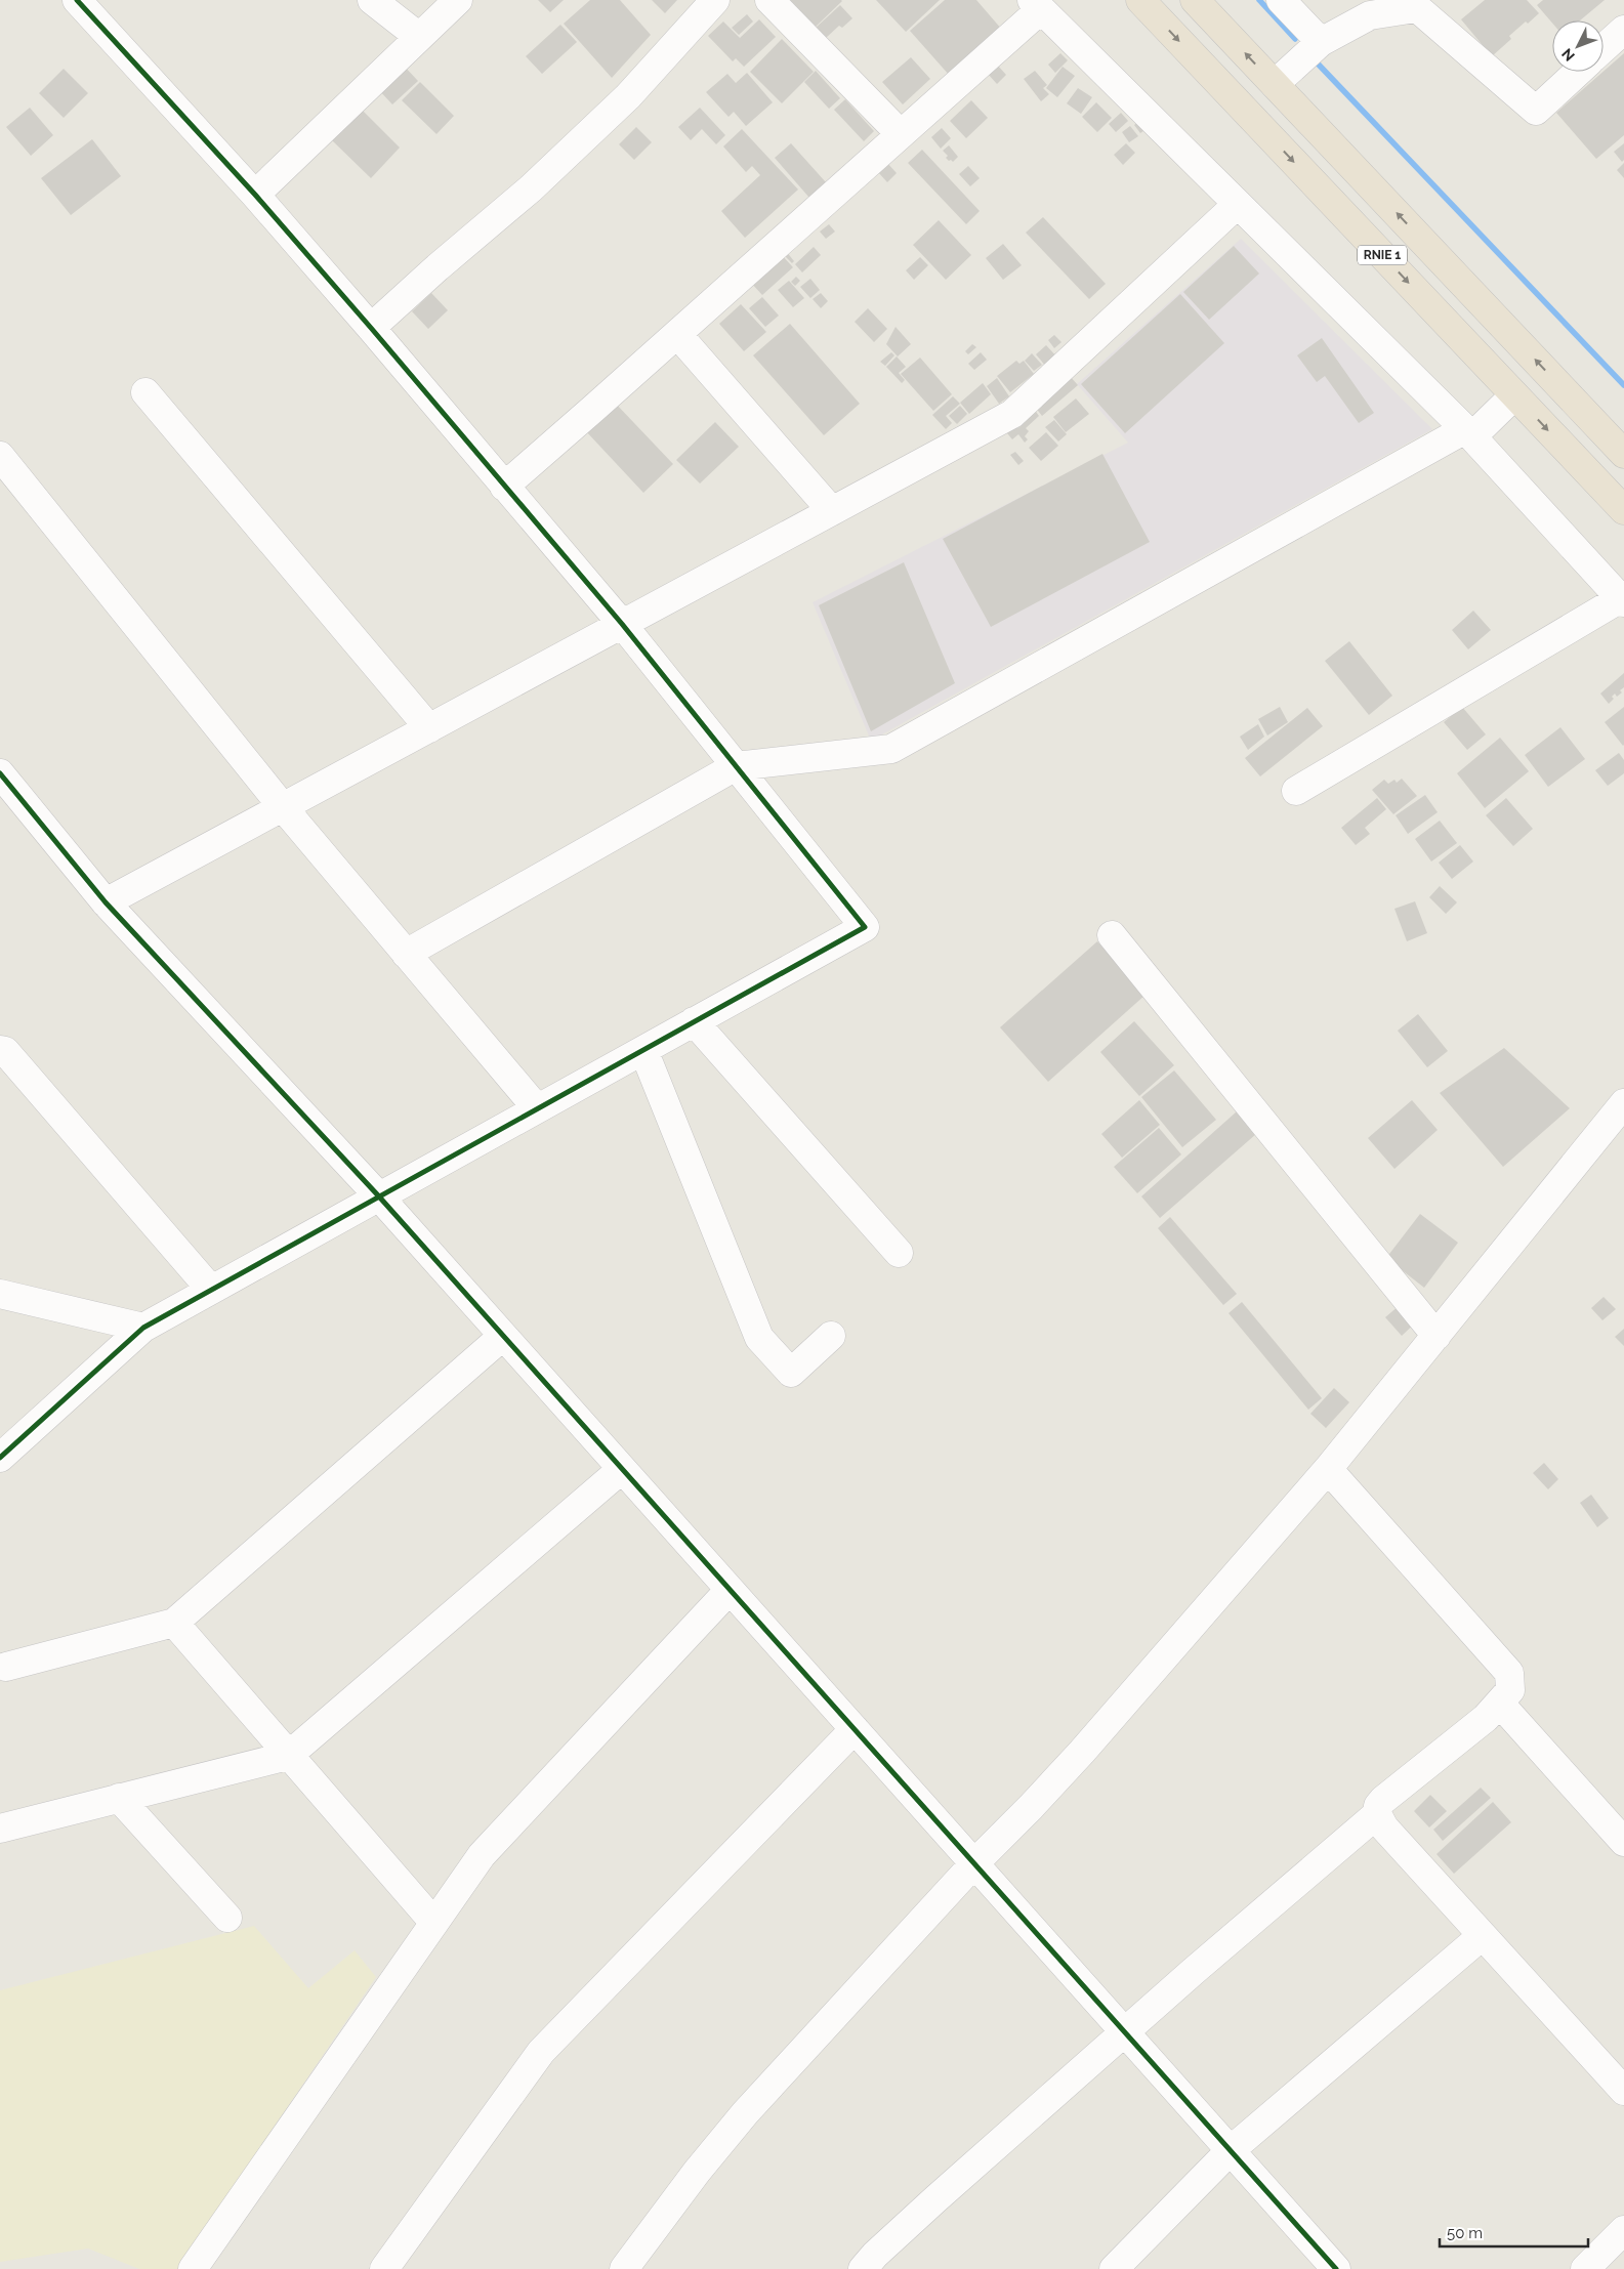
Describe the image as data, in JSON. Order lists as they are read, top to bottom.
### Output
{
  "streets": {
    "highway": ["RNIE 1"]
  },
  "scale_bar": "50 m",
  "north": "bottom left"
}
